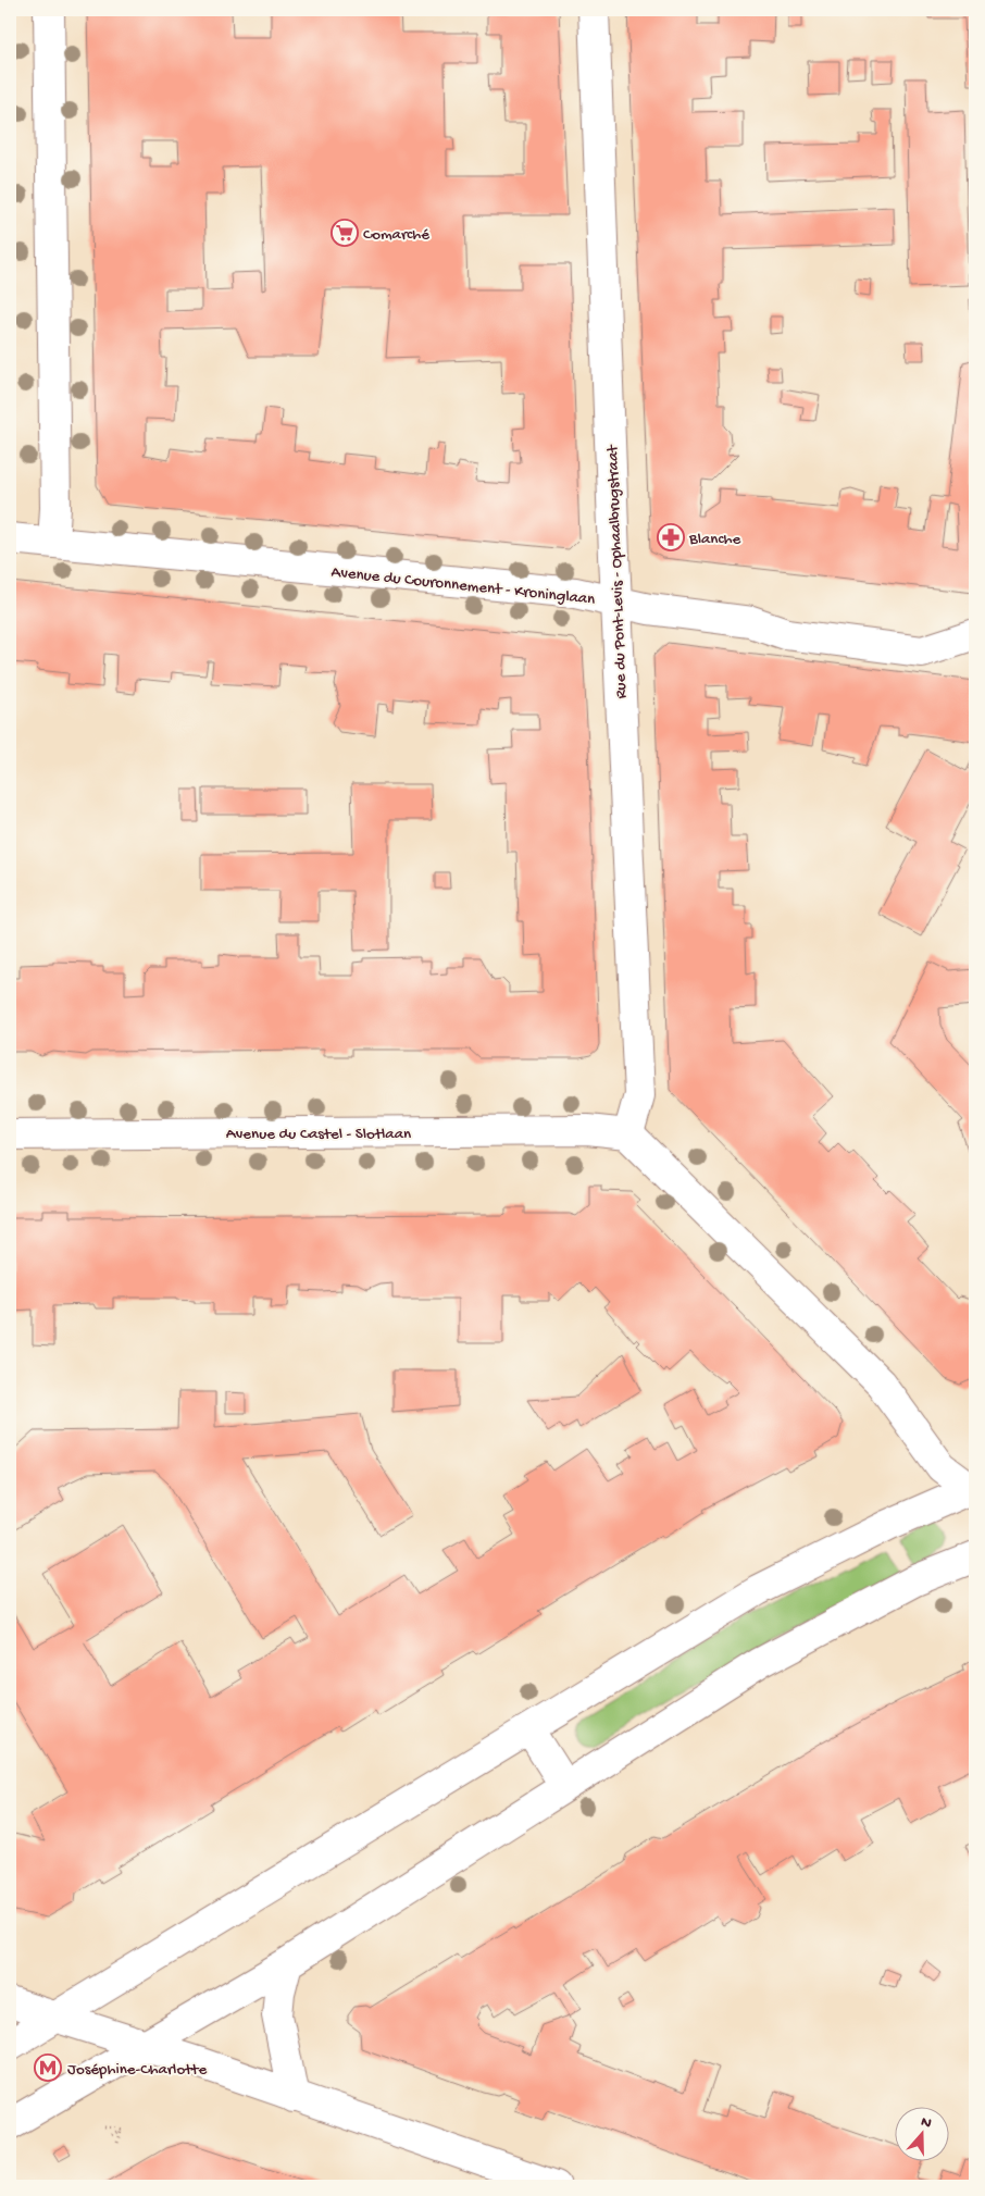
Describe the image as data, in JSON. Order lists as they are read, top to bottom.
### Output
{
  "streets": {
    "street": ["Rue du Pont-Levis - Ophaalbrugstraat", "Avenue du Couronnement - Kroninglaan", "Avenue du Castel - Slotlaan"]
  },
  "crossings": [
    ["Rue du Pont-Levis - Ophaalbrugstraat", "Avenue du Couronnement - Kroninglaan"],
    ["Rue du Pont-Levis - Ophaalbrugstraat", "Avenue du Castel - Slotlaan"]
  ],
  "places": {
    "supermarket": ["Comarché"],
    "pharmacy": ["Blanche"],
    "metro station": ["Joséphine-Charlotte"]
  },
  "north": "top"
}
